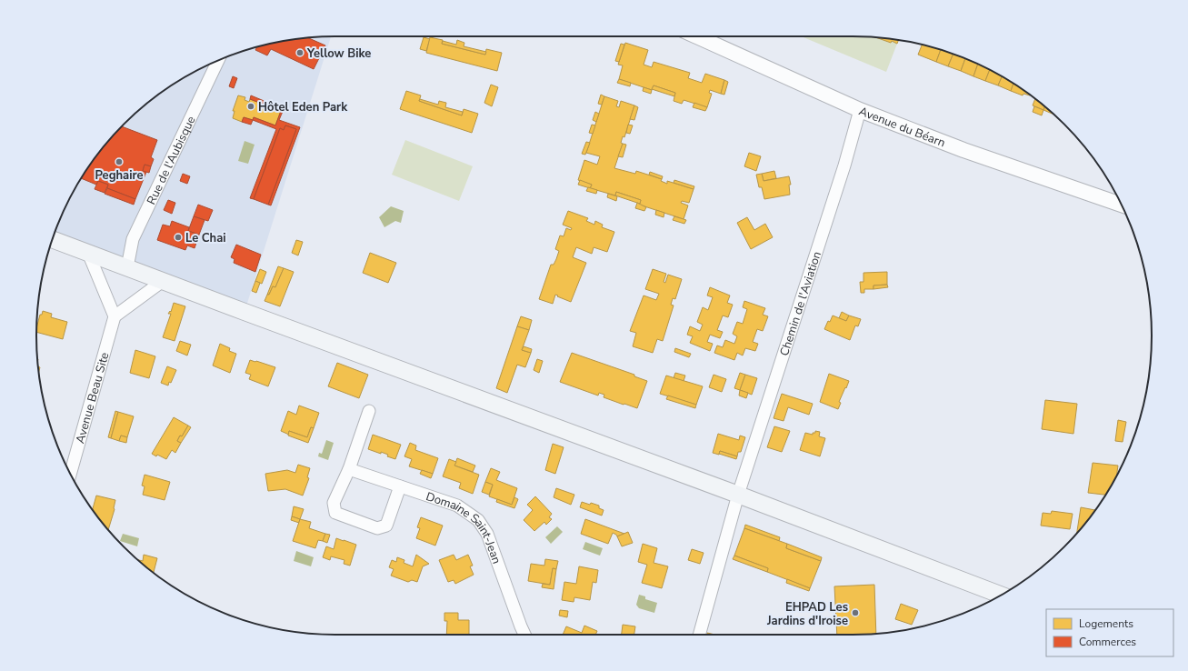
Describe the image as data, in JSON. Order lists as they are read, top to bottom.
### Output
{
  "streets": {
    "street": [
      "Avenue du Béarn",
      "Rue de l'Aubisque",
      "Chemin de l'Aviation",
      "Avenue Beau Site",
      "Domaine Saint-Jean"
    ]
  },
  "crossings": [
    ["Avenue du Béarn", "Chemin de l'Aviation"]
  ],
  "places": [
    "Yellow Bike",
    "Hôtel Eden Park",
    "Peghaire",
    "Le Chai",
    "EHPAD Les Jardins d'Iroise"
  ],
  "legend": ["Logements", "Commerces"]
}
